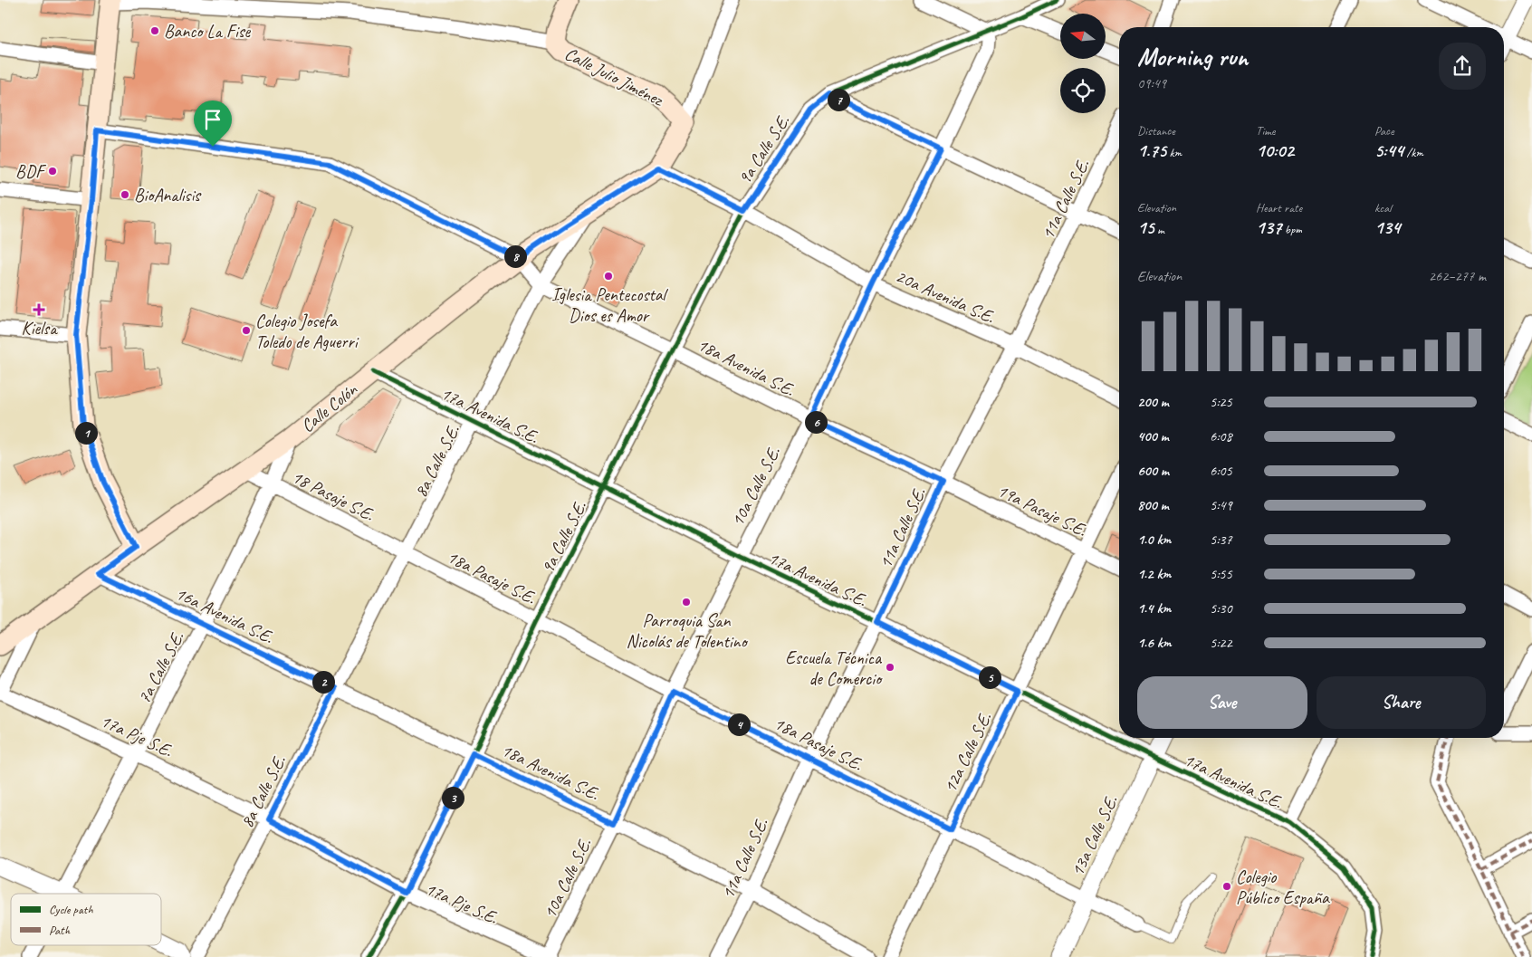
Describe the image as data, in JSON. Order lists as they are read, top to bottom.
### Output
{
  "streets": {
    "main road": ["Calle Julio Jiménez", "Calle Colón"],
    "street": [
      "9a Calle S.E.",
      "11a Calle S.E.",
      "20a Avenida S.E.",
      "18a Avenida S.E.",
      "17a Avenida S.E.",
      "8a Calle S.E.",
      "10a Calle S.E.",
      "18 Pasaje S.E.",
      "19a Pasaje S.E.",
      "18a Pasaje S.E.",
      "16a Avenida S.E.",
      "7a Calle S.E.",
      "17a Pje S.E.",
      "12a Calle S.E.",
      "13a Calle S.E."
    ]
  },
  "crossings": [
    ["Calle Julio Jiménez", "Calle Colón"],
    ["9a Calle S.E.", "20a Avenida S.E."],
    ["9a Calle S.E.", "18a Avenida S.E."],
    ["9a Calle S.E.", "17a Avenida S.E."],
    ["9a Calle S.E.", "10a Calle S.E."],
    ["9a Calle S.E.", "18a Pasaje S.E."],
    ["9a Calle S.E.", "17a Pje S.E."],
    ["11a Calle S.E.", "20a Avenida S.E."],
    ["11a Calle S.E.", "18a Avenida S.E."],
    ["11a Calle S.E.", "17a Avenida S.E."],
    ["11a Calle S.E.", "19a Pasaje S.E."],
    ["11a Calle S.E.", "18a Pasaje S.E."],
    ["20a Avenida S.E.", "Calle Colón"],
    ["20a Avenida S.E.", "10a Calle S.E."],
    ["18a Avenida S.E.", "Calle Colón"],
    ["18a Avenida S.E.", "8a Calle S.E."],
    ["18a Avenida S.E.", "10a Calle S.E."],
    ["18a Avenida S.E.", "19a Pasaje S.E."],
    ["18a Avenida S.E.", "16a Avenida S.E."],
    ["Calle Colón", "17a Avenida S.E."],
    ["Calle Colón", "8a Calle S.E."],
    ["Calle Colón", "18 Pasaje S.E."],
    ["Calle Colón", "16a Avenida S.E."],
    ["Calle Colón", "7a Calle S.E."],
    ["17a Avenida S.E.", "8a Calle S.E."],
    ["17a Avenida S.E.", "10a Calle S.E."],
    ["17a Avenida S.E.", "12a Calle S.E."],
    ["17a Avenida S.E.", "13a Calle S.E."],
    ["8a Calle S.E.", "18 Pasaje S.E."],
    ["8a Calle S.E.", "18a Pasaje S.E."],
    ["8a Calle S.E.", "16a Avenida S.E."],
    ["8a Calle S.E.", "17a Pje S.E."],
    ["10a Calle S.E.", "18a Pasaje S.E."],
    ["10a Calle S.E.", "17a Pje S.E."],
    ["18 Pasaje S.E.", "18a Pasaje S.E."],
    ["18 Pasaje S.E.", "7a Calle S.E."],
    ["19a Pasaje S.E.", "12a Calle S.E."],
    ["18a Pasaje S.E.", "12a Calle S.E."],
    ["16a Avenida S.E.", "7a Calle S.E."],
    ["7a Calle S.E.", "17a Pje S.E."]
  ],
  "places": {
    "other": [
      "Banco La Fise",
      "BDF",
      "BioAnalisis",
      "Iglesia Pentecostal Dios es Amor",
      "Colegio Josefa Toledo de Aguerri",
      "Parroquia San Nicolás de Tolentino",
      "Escuela Técnica de Comercio",
      "Colegio Público España"
    ],
    "health": ["Kielsa"]
  },
  "legend": ["Cycle path", "Path"],
  "north": "left",
  "page": {
    "heading": ["Morning run", "09:49"],
    "pins": [
      "7",
      "8",
      "6",
      "1",
      "5",
      "2",
      "4",
      "3"
    ],
    "stats": [
      ["Distance", "1.75 km"],
      ["Time", "10:02"],
      ["Pace", "5:44 /km"],
      ["Elevation", "15 m"],
      ["Heart rate", "137 bpm"],
      ["kcal", "134"]
    ],
    "chart": ["Elevation", "262–277 m"],
    "list": [
      {
        "name": "200 m",
        "note": "5:25"
      },
      {
        "name": "400 m",
        "note": "6:08"
      },
      {
        "name": "600 m",
        "note": "6:05"
      },
      {
        "name": "800 m",
        "note": "5:49"
      },
      {
        "name": "1.0 km",
        "note": "5:37"
      },
      {
        "name": "1.2 km",
        "note": "5:55"
      },
      {
        "name": "1.4 km",
        "note": "5:30"
      },
      {
        "name": "1.6 km",
        "note": "5:22"
      }
    ],
    "buttons": ["Save", "Share"]
  }
}
